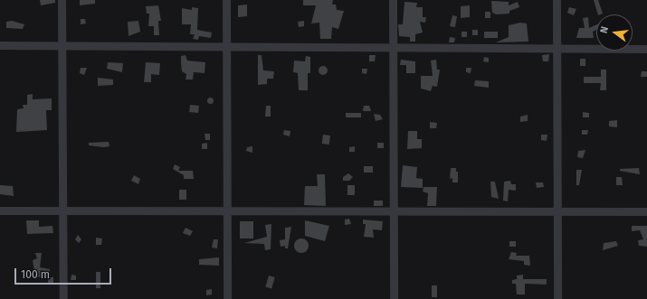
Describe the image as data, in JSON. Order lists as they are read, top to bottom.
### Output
{
  "scale_bar": "100 m",
  "north": "left"
}
